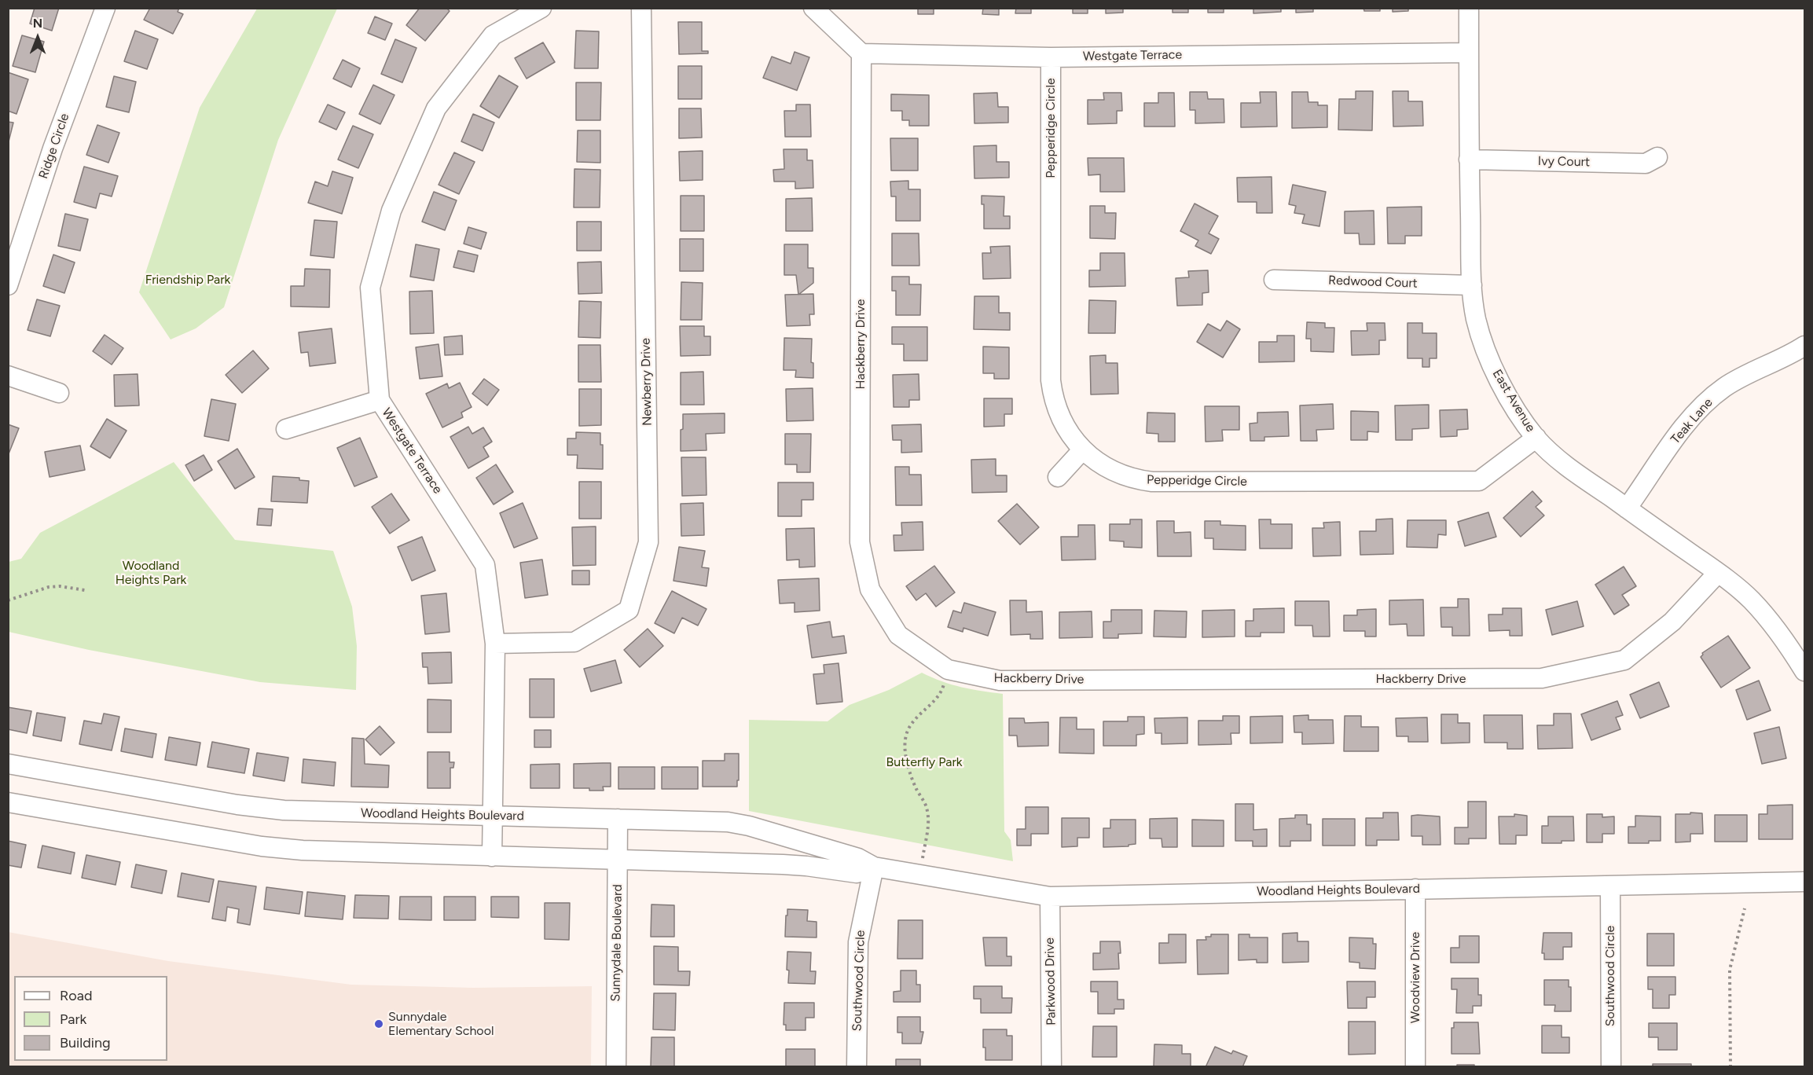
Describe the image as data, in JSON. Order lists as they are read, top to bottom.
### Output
{
  "streets": {
    "street": [
      "Westgate Terrace",
      "Pepperidge Circle",
      "Ridge Circle",
      "Ivy Court",
      "Redwood Court",
      "Hackberry Drive",
      "Newberry Drive",
      "East Avenue",
      "Teak Lane",
      "Woodland Heights Boulevard",
      "Sunnydale Boulevard",
      "Southwood Circle",
      "Woodview Drive",
      "Parkwood Drive"
    ]
  },
  "crossings": [
    ["Westgate Terrace", "Pepperidge Circle"],
    ["Westgate Terrace", "Hackberry Drive"],
    ["Westgate Terrace", "Newberry Drive"],
    ["Westgate Terrace", "East Avenue"],
    ["Westgate Terrace", "Woodland Heights Boulevard"],
    ["Pepperidge Circle", "East Avenue"],
    ["Ivy Court", "East Avenue"],
    ["Redwood Court", "East Avenue"],
    ["Hackberry Drive", "East Avenue"],
    ["East Avenue", "Teak Lane"],
    ["Woodland Heights Boulevard", "Sunnydale Boulevard"],
    ["Woodland Heights Boulevard", "Southwood Circle"],
    ["Woodland Heights Boulevard", "Woodview Drive"],
    ["Woodland Heights Boulevard", "Parkwood Drive"]
  ],
  "parks": ["Friendship Park", "Woodland Heights Park", "Butterfly Park"],
  "places": ["Sunnydale Elementary School"],
  "legend": ["Road", "Park", "Building"],
  "north": "top"
}
